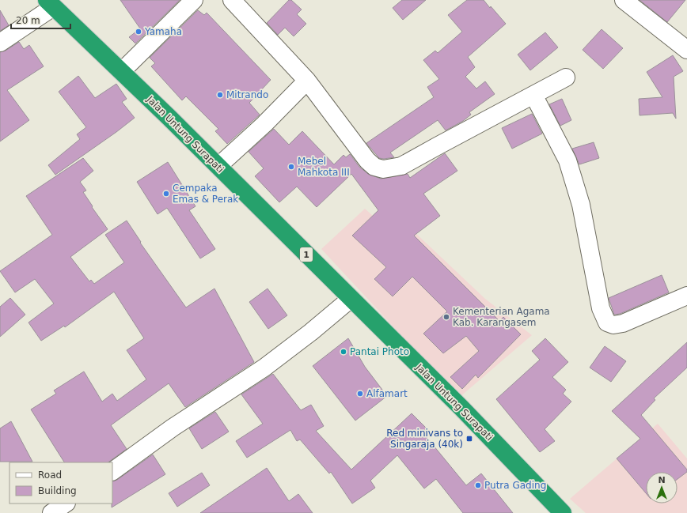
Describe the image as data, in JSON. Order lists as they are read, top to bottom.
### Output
{
  "streets": {
    "highway": ["Jalan Untung Surapati", "1"]
  },
  "places": {
    "other": [
      "Yamaha",
      "Mitrando",
      "Mebel Mahkota III",
      "Cempaka Emas & Perak",
      "Kementerian Agama Kab. Karangasem",
      "Pantai Photo",
      "Alfamart",
      "Putra Gading"
    ],
    "transit": ["Red minivans to Singaraja (40k)"]
  },
  "legend": ["Road", "Building"],
  "scale_bar": "20 m",
  "north": "top"
}
